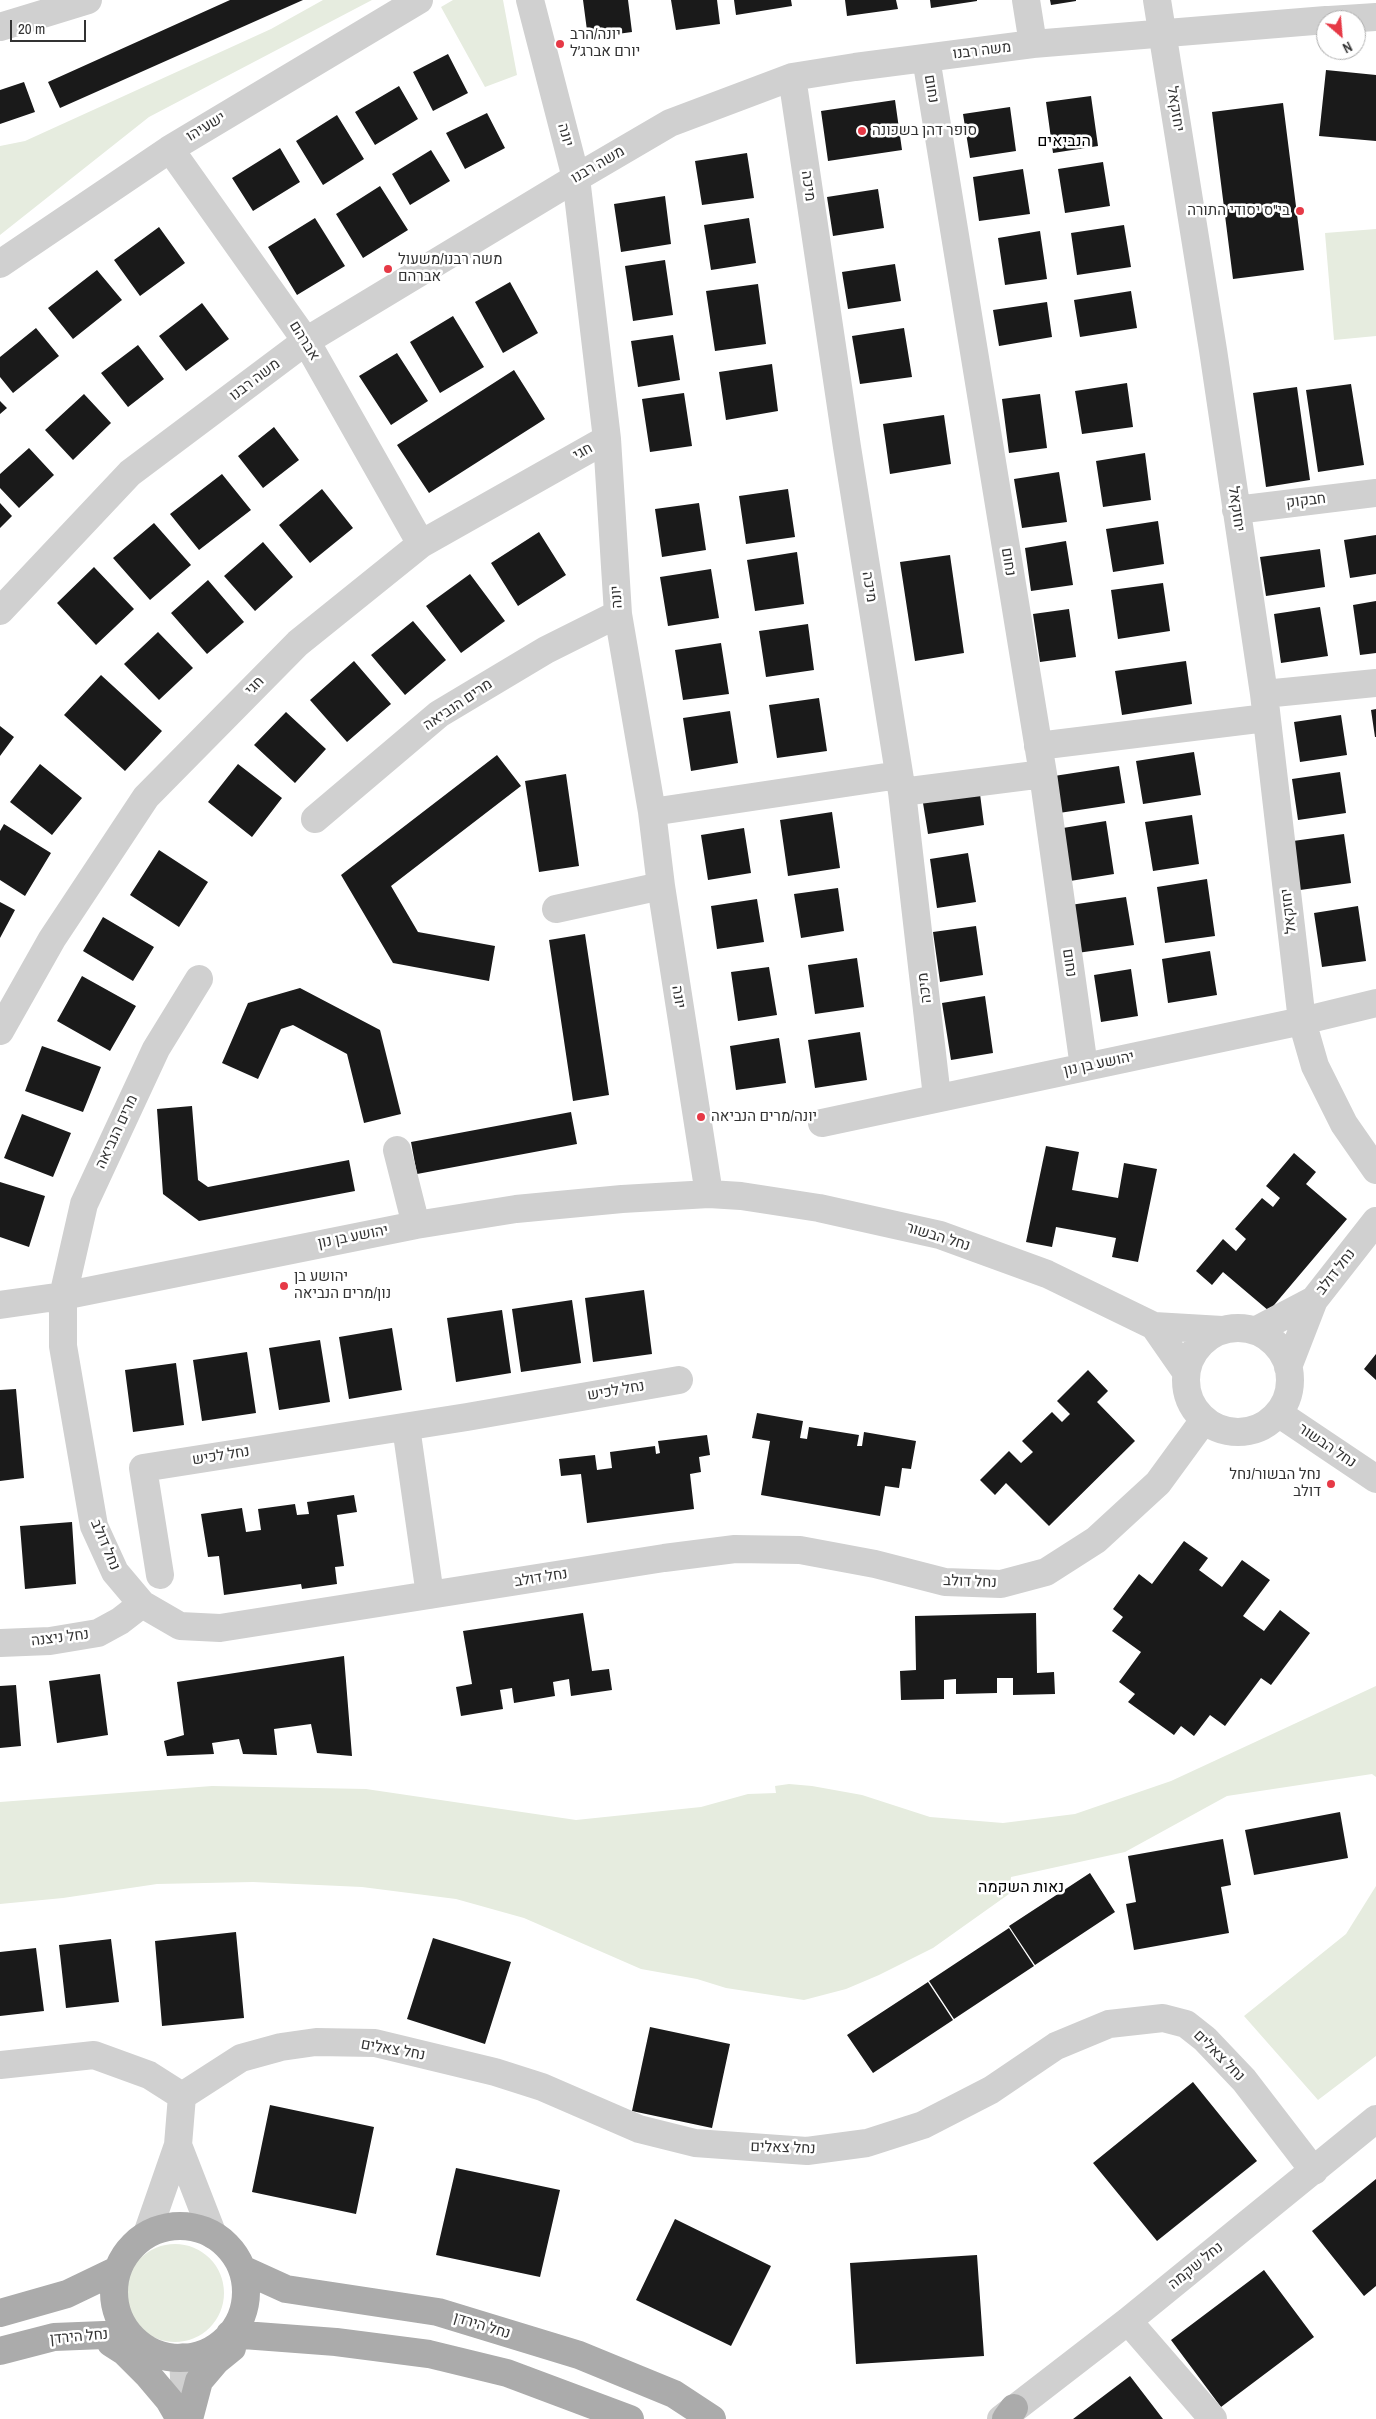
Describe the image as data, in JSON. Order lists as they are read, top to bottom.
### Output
{
  "streets": {
    "main road": ["נחל הירדן"],
    "street": [
      "משה רבנו",
      "נחום",
      "יחזקאל",
      "ישעיהו",
      "יונה",
      "מיכה",
      "אברהם",
      "חגי",
      "חבקוק",
      "מרים הנביאה",
      "יהושע בן נון",
      "נחל הבשור",
      "נחל דולב",
      "נחל לכיש",
      "נחל ניצנה",
      "נחל צאלים",
      "נחל שקמה"
    ]
  },
  "crossings": [
    ["משה רבנו", "נחום"],
    ["משה רבנו", "יחזקאל"],
    ["משה רבנו", "יונה"],
    ["משה רבנו", "מיכה"],
    ["משה רבנו", "אברהם"],
    ["נחום", "יהושע בן נון"],
    ["יחזקאל", "חבקוק"],
    ["יחזקאל", "יהושע בן נון"],
    ["ישעיהו", "אברהם"],
    ["יונה", "חגי"],
    ["יונה", "מרים הנביאה"],
    ["יונה", "יהושע בן נון"],
    ["יונה", "נחל הבשור"],
    ["מיכה", "יהושע בן נון"],
    ["אברהם", "חגי"],
    ["מרים הנביאה", "יהושע בן נון"],
    ["מרים הנביאה", "נחל דולב"],
    ["יהושע בן נון", "נחל הבשור"],
    ["יהושע בן נון", "נחל דולב"],
    ["נחל הבשור", "נחל דולב"],
    ["נחל דולב", "נחל ניצנה"],
    ["נחל צאלים", "נחל שקמה"]
  ],
  "districts": ["הנביאים", "נאות השקמה"],
  "places": [
    "יונה/הרב יורם אברג׳ל",
    "סופר דהן בשכונה",
    "בי\"ס יסודי התורה",
    "משה רבנו/משעול אברהם",
    "יונה/מרים הנביאה",
    "יהושע בן נון/מרים הנביאה",
    "נחל הבשור/נחל דולב"
  ],
  "scale_bar": "20 m",
  "north": "bottom right"
}
